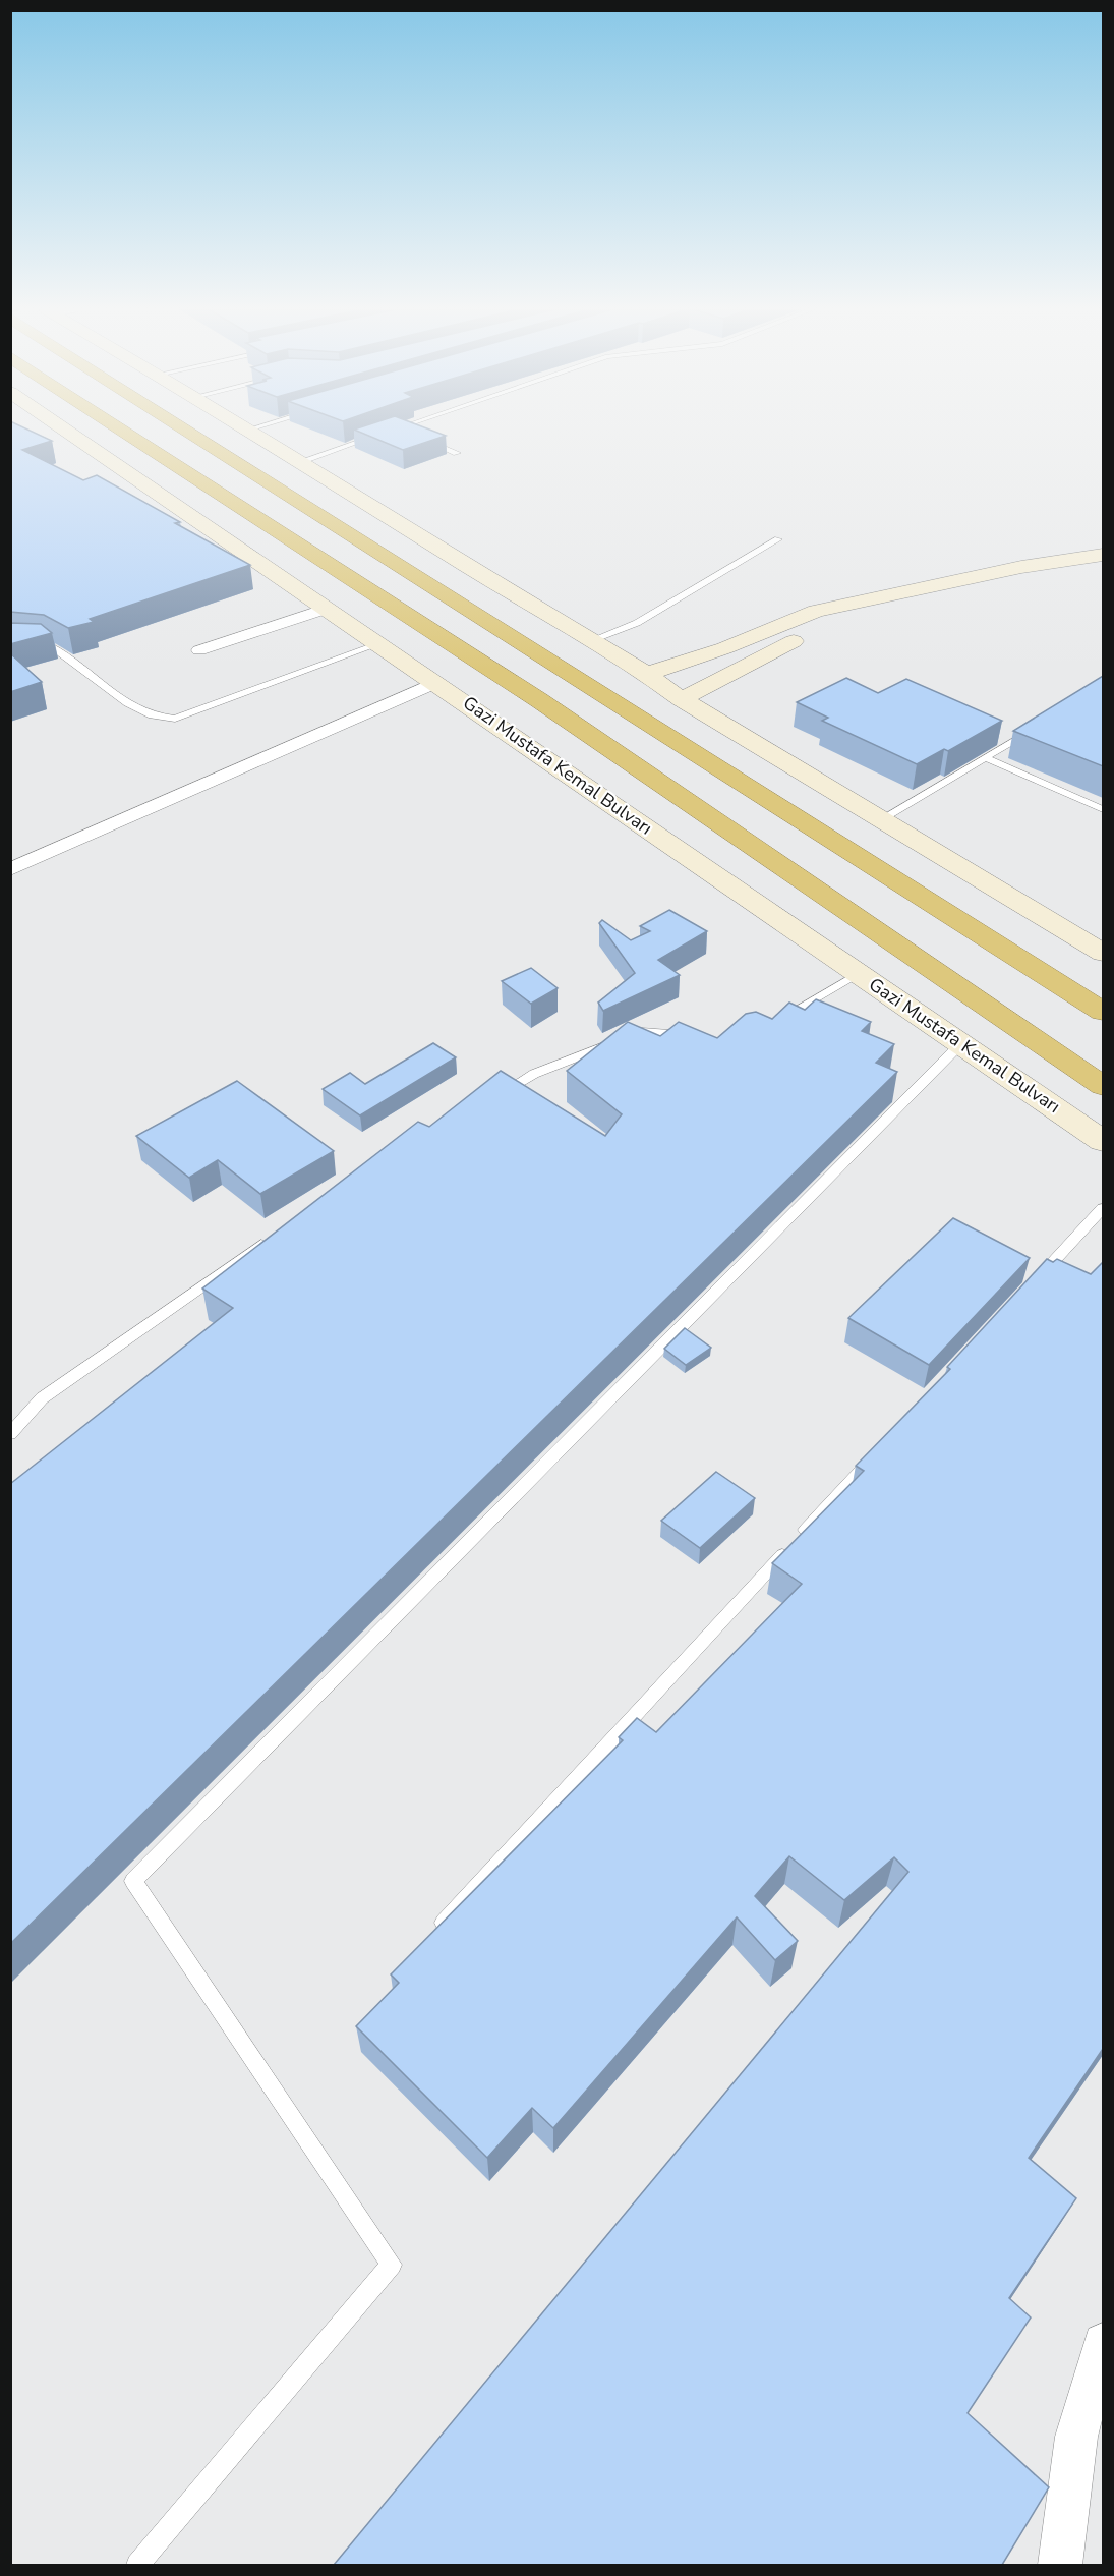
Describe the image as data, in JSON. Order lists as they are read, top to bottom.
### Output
{
  "streets": {
    "highway": ["Gazi Mustafa Kemal Bulvarı"]
  }
}
